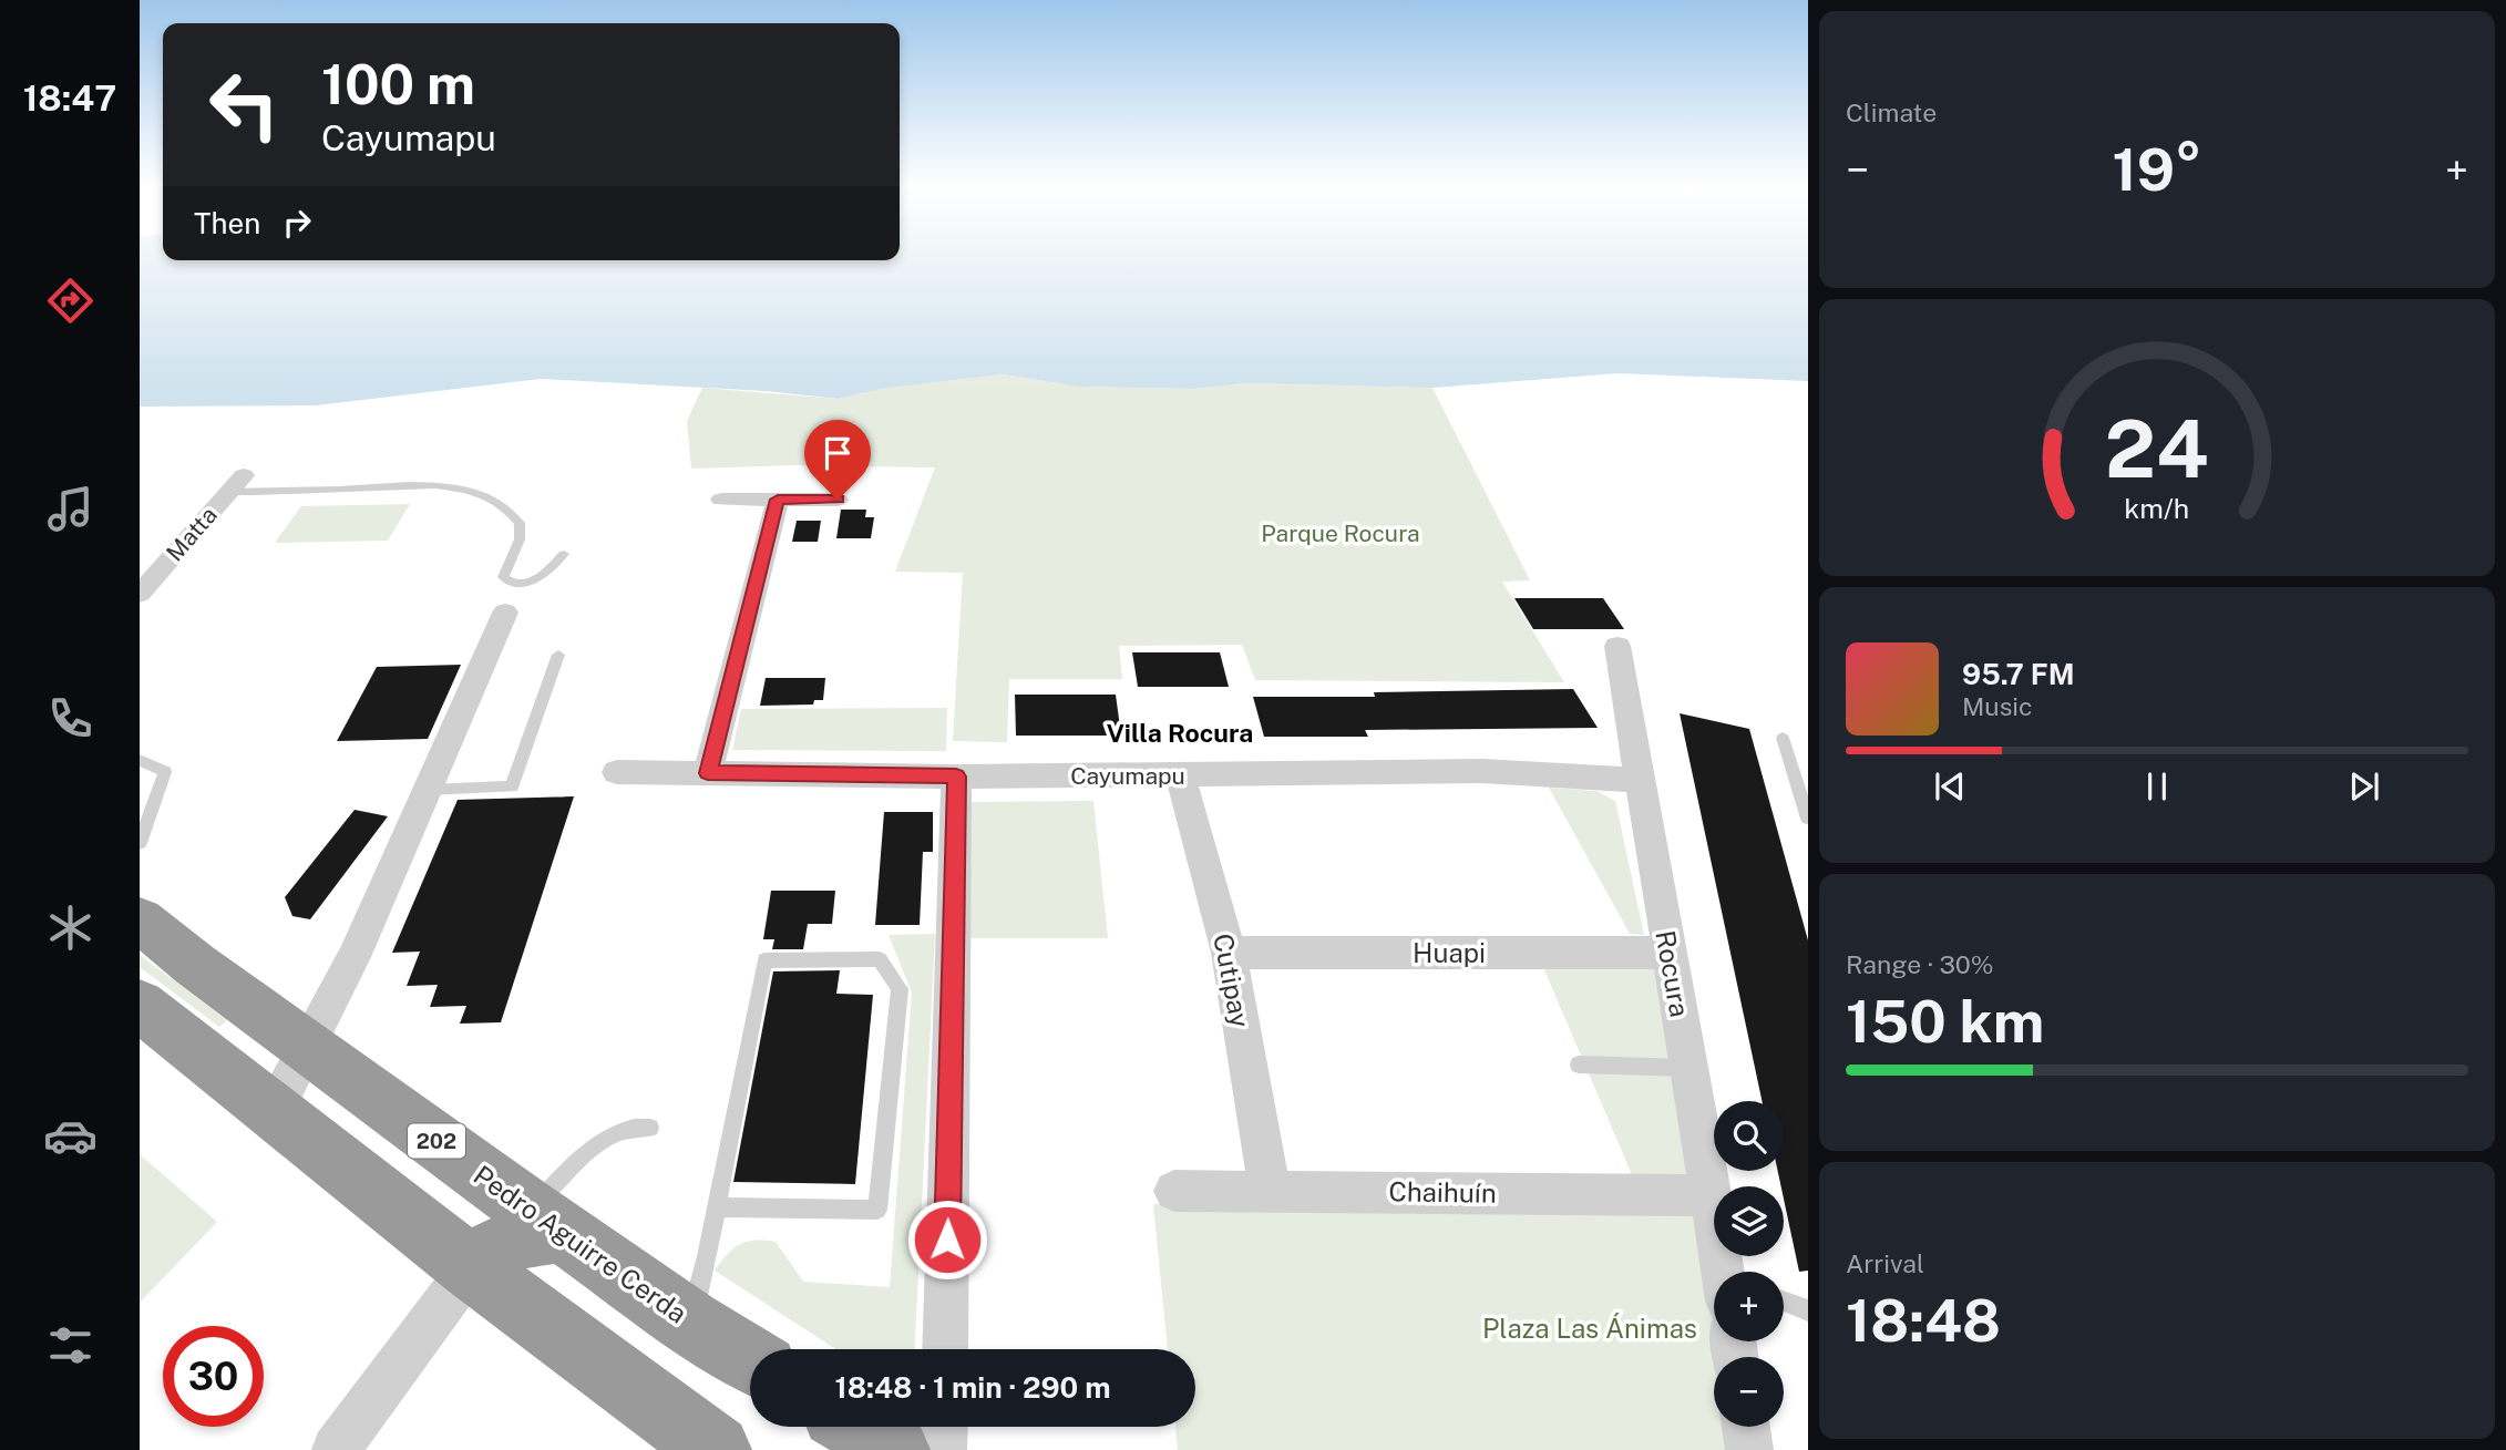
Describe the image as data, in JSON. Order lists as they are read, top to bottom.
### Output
{
  "streets": {
    "highway": ["202", "Pedro Aguirre Cerda"],
    "street": [
      "Matta",
      "Cayumapu",
      "Huapi",
      "Rocura",
      "Cutipay",
      "Chaihuín"
    ]
  },
  "crossings": [
    ["Cayumapu", "Rocura"],
    ["Cayumapu", "Cutipay"],
    ["Huapi", "Rocura"],
    ["Huapi", "Cutipay"],
    ["Rocura", "Chaihuín"],
    ["Cutipay", "Chaihuín"]
  ],
  "districts": ["Villa Rocura"],
  "parks": ["Parque Rocura", "Plaza Las Ánimas"],
  "page": {
    "tabs": "18:47",
    "tile": [
      "Climate",
      ["Range · 30%", "150 km"],
      ["Arrival", "18:48"]
    ],
    "turn": ["100 m", "Cayumapu"],
    "heat": ["−", "19°", "+"],
    "then": "Then",
    "song": ["95.7 FM", "Music"],
    "map_buttons": ["+", "−"],
    "limit": "30",
    "trip": "18:48 · 1 min · 290 m",
    "gauge": ["24", "km/h"]
  }
}
